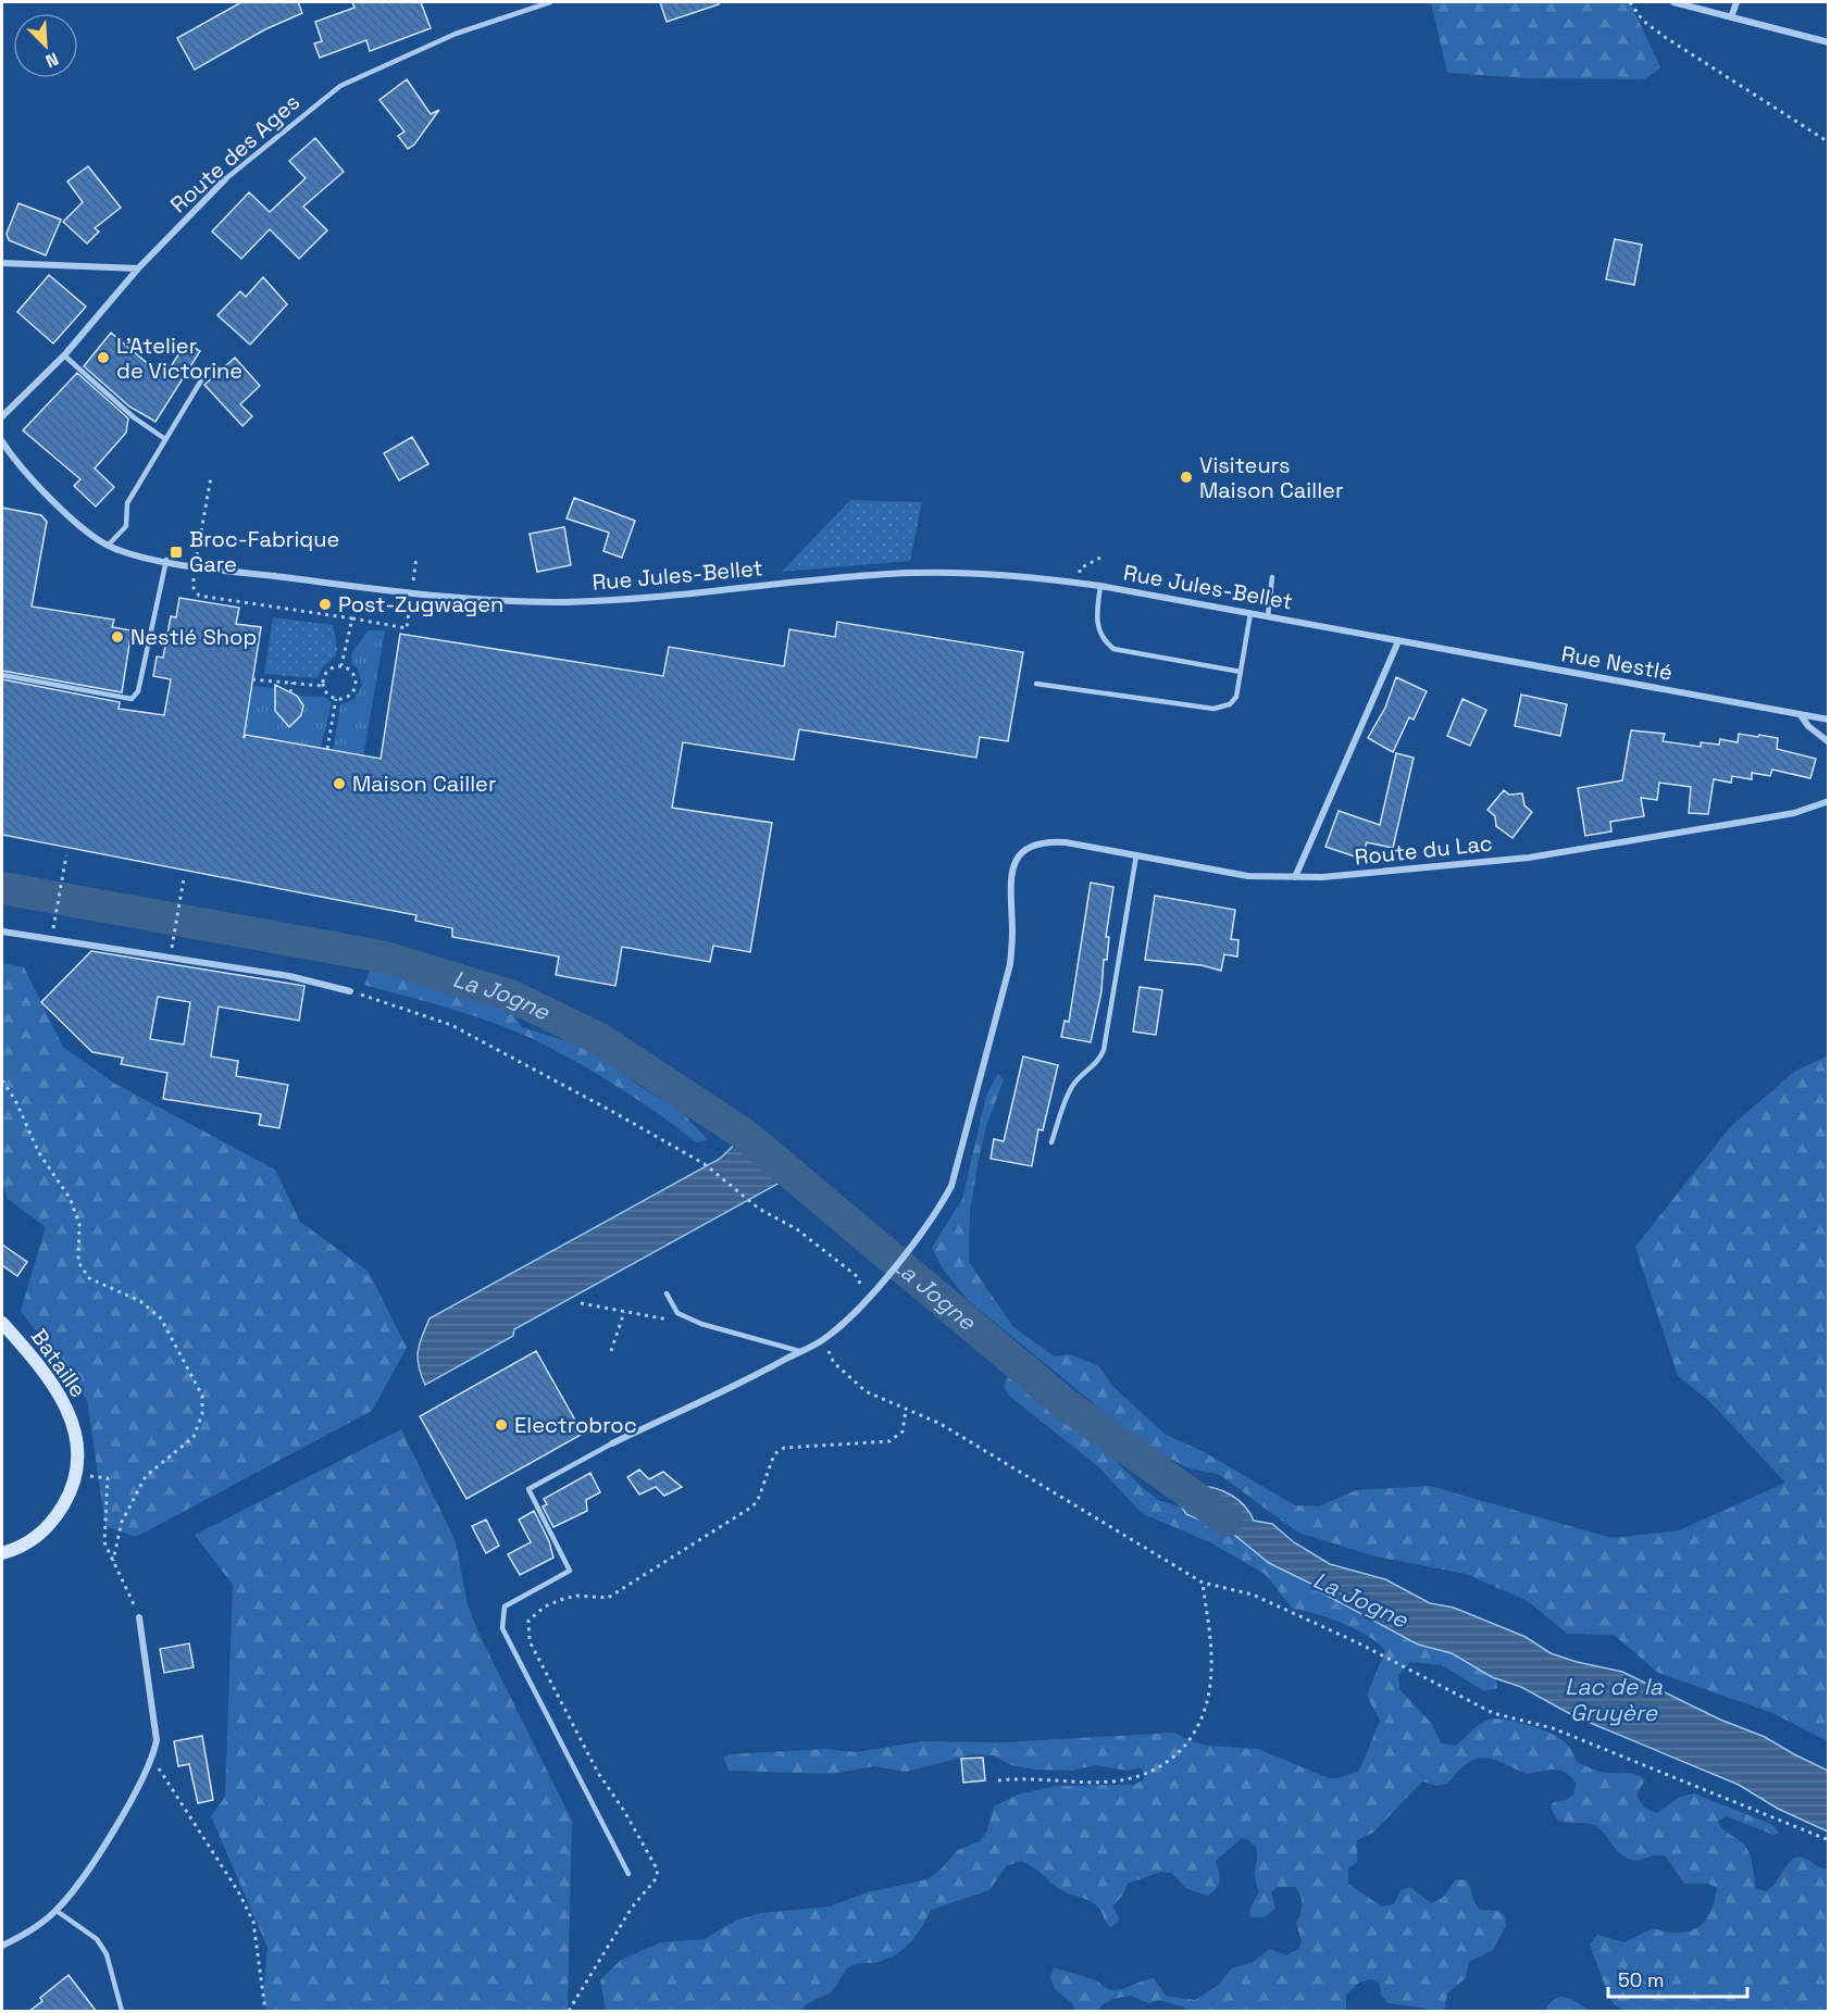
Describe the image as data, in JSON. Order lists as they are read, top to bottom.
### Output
{
  "streets": {
    "main road": ["Bataille"],
    "street": [
      "Route des Ages",
      "Rue Jules-Bellet",
      "Rue Nestlé",
      "Route du Lac"
    ]
  },
  "crossings": [
    ["Rue Jules-Bellet", "Rue Nestlé"]
  ],
  "water": ["La Jogne", "Lac de la Gruyère"],
  "places": {
    "other": [
      "L'Atelier de Victorine",
      "Visiteurs Maison Cailler",
      "Post-Zugwagen",
      "Nestlé Shop",
      "Maison Cailler",
      "Electrobroc"
    ],
    "transit": ["Broc-Fabrique Gare"]
  },
  "scale_bar": "50 m",
  "north": "bottom right"
}
